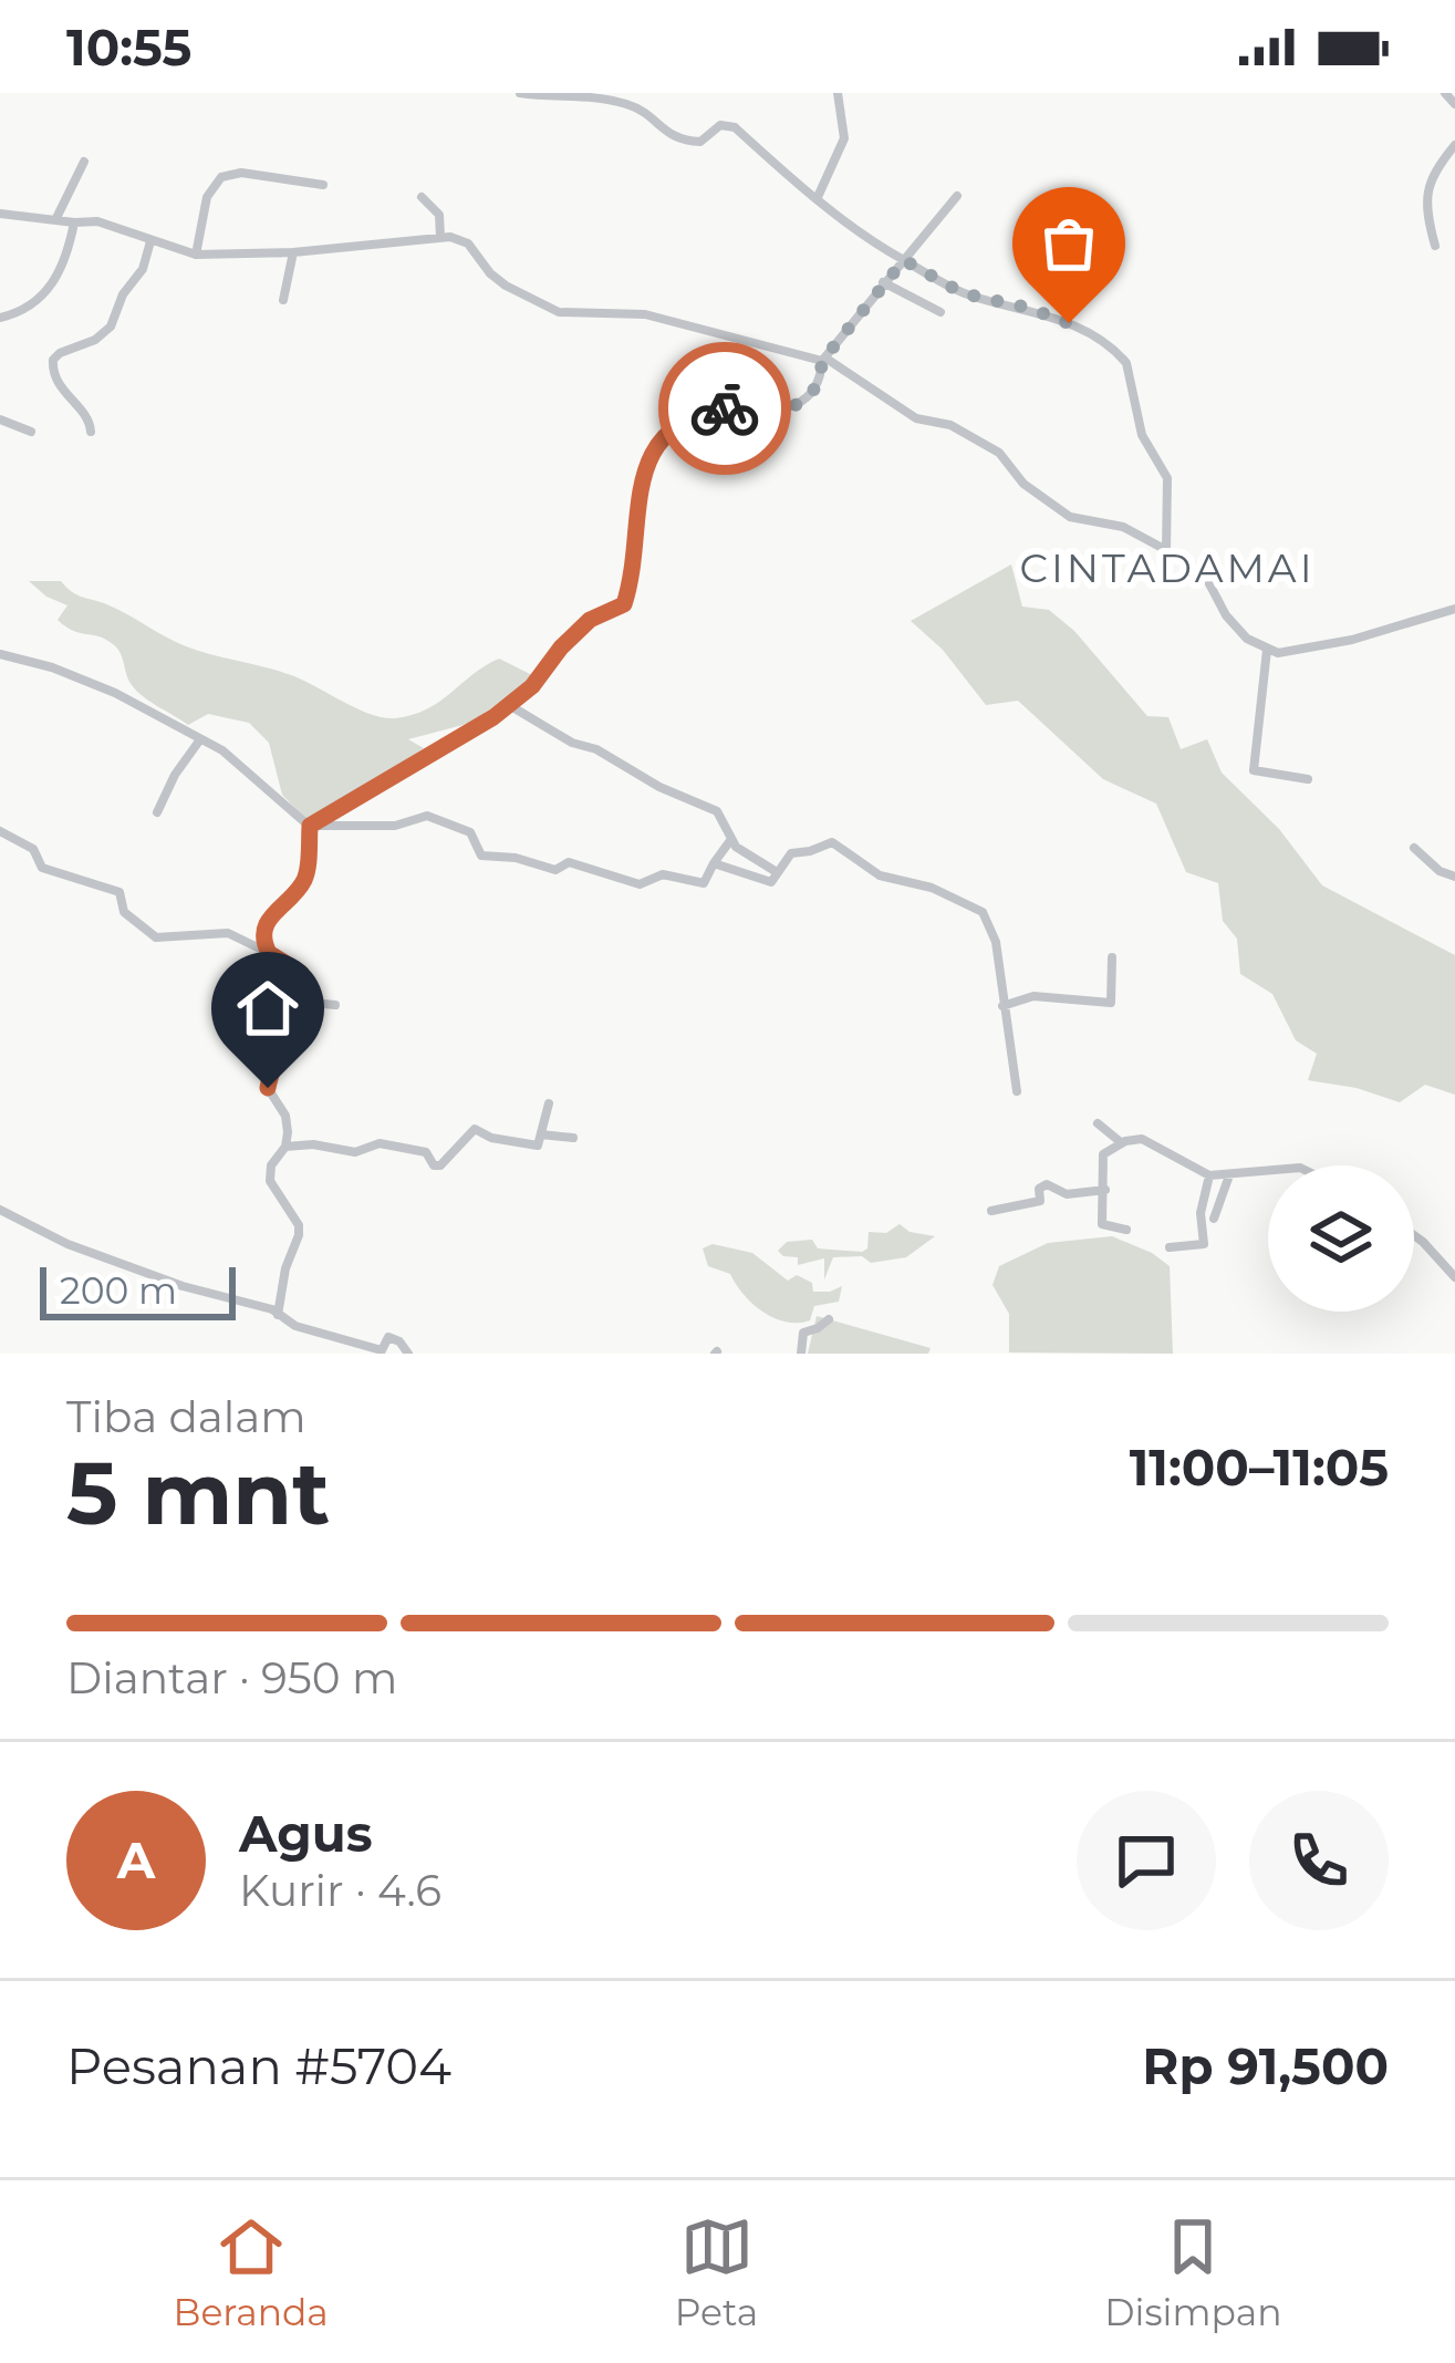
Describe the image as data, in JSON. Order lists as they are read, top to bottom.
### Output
{
  "districts": ["CINTADAMAI"],
  "scale_bar": "200 m",
  "page": {
    "status": "10:55",
    "scale": "200 m",
    "heading": ["5 mnt", "Tiba dalam", "11:00–11:05"],
    "panel": [
      "Agus",
      "Kurir · 4.6",
      "Pesanan #5704",
      "Rp 91,500"
    ],
    "bar": "Diantar · 950 m",
    "round": "A",
    "tabs": ["Beranda", "Peta", "Disimpan"]
  }
}
